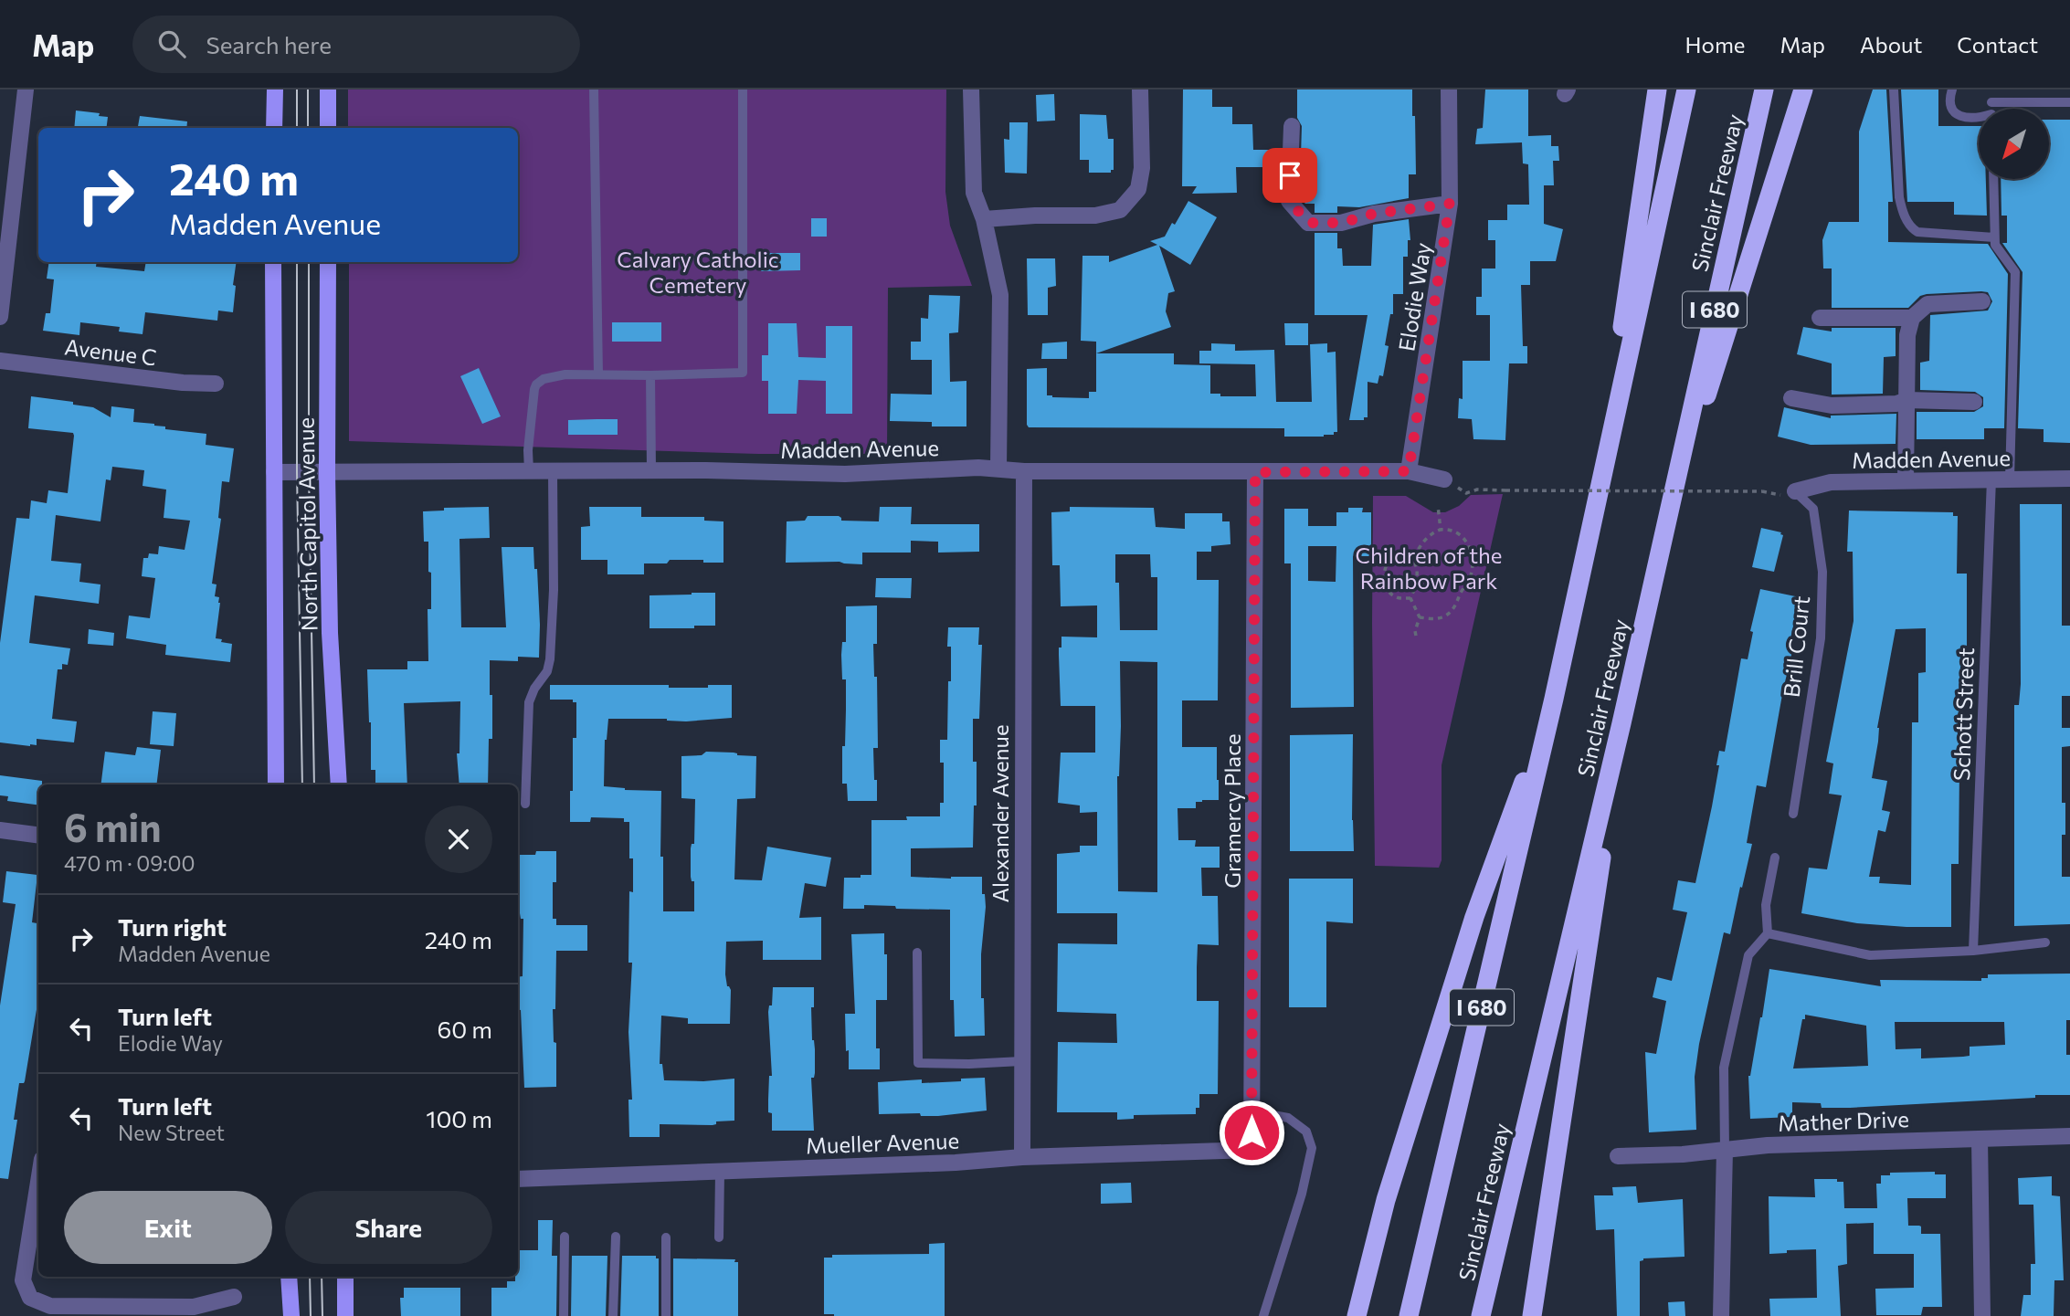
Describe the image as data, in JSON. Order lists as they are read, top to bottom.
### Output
{
  "streets": {
    "highway": ["Sinclair Freeway", "I 680"],
    "main road": ["North Capitol Avenue"],
    "street": [
      "Elodie Way",
      "Avenue C",
      "Madden Avenue",
      "Gramercy Place",
      "Alexander Avenue",
      "Mather Drive",
      "Mueller Avenue"
    ],
    "lane": ["Brill Court", "Schott Street"]
  },
  "crossings": [
    ["Elodie Way", "Madden Avenue"],
    ["Madden Avenue", "North Capitol Avenue"],
    ["Madden Avenue", "Brill Court"],
    ["Madden Avenue", "Schott Street"],
    ["Madden Avenue", "Gramercy Place"],
    ["Madden Avenue", "Alexander Avenue"],
    ["Gramercy Place", "Mueller Avenue"],
    ["Alexander Avenue", "Mueller Avenue"]
  ],
  "parks": ["Calvary Catholic Cemetery", "Children of the Rainbow Park"],
  "north": "bottom left",
  "page": {
    "header": "Map",
    "search": "Search here",
    "nav": [
      "Home",
      "Map",
      "About",
      "Contact"
    ],
    "turn": ["240 m", "Madden Avenue"],
    "heading": ["6 min", "470 m · 09:00"],
    "list": [
      {
        "name": "Turn right",
        "note": "Madden Avenue",
        "value": "240 m"
      },
      {
        "name": "Turn left",
        "note": "Elodie Way",
        "value": "60 m"
      },
      {
        "name": "Turn left",
        "note": "New Street",
        "value": "100 m"
      }
    ],
    "buttons": ["Exit", "Share"]
  }
}
